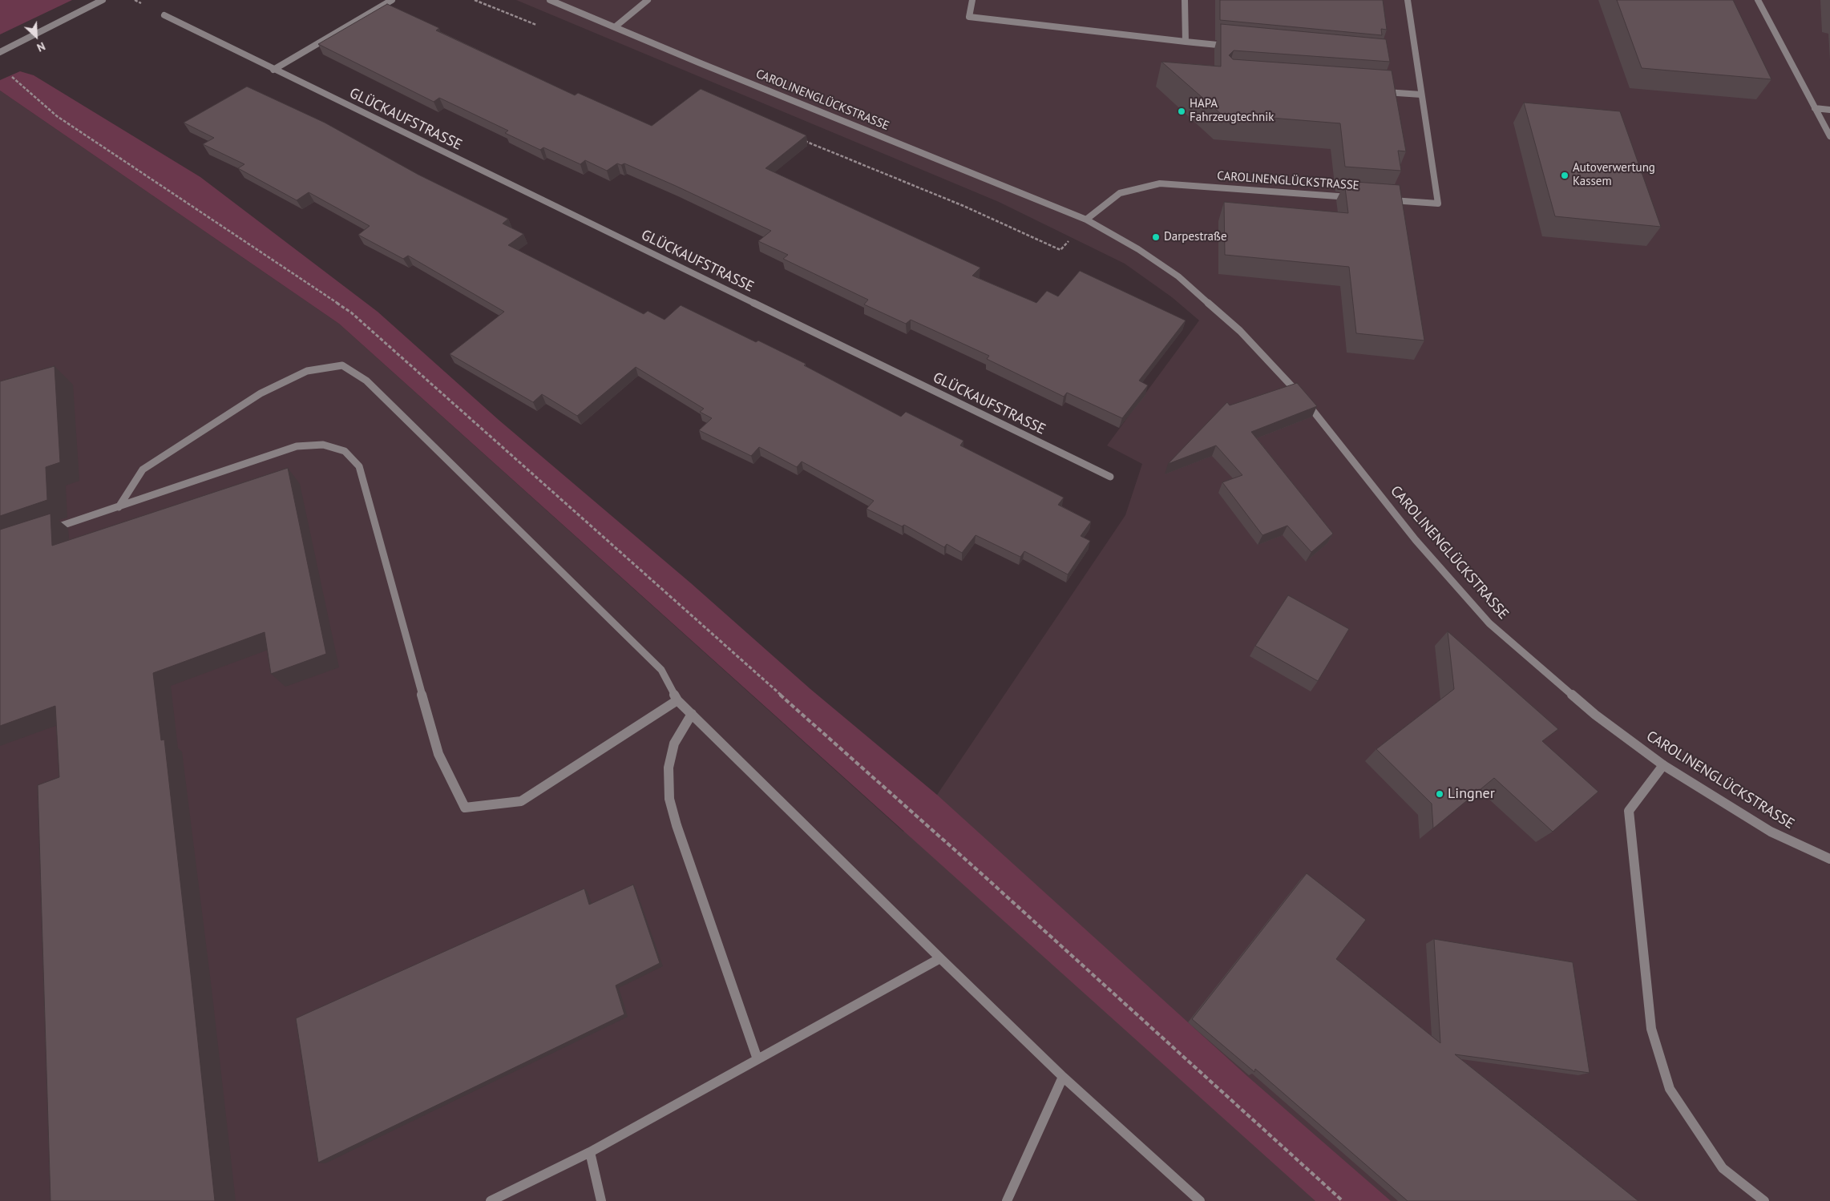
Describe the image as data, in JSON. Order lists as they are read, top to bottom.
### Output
{
  "streets": {
    "street": ["CAROLINENGLÜCKSTRASSE", "GLÜCKAUFSTRASSE"]
  },
  "places": [
    "HAPA Fahrzeugtechnik",
    "Autoverwertung Kassem",
    "Darpestraße",
    "Lingner"
  ],
  "north": "bottom right"
}
